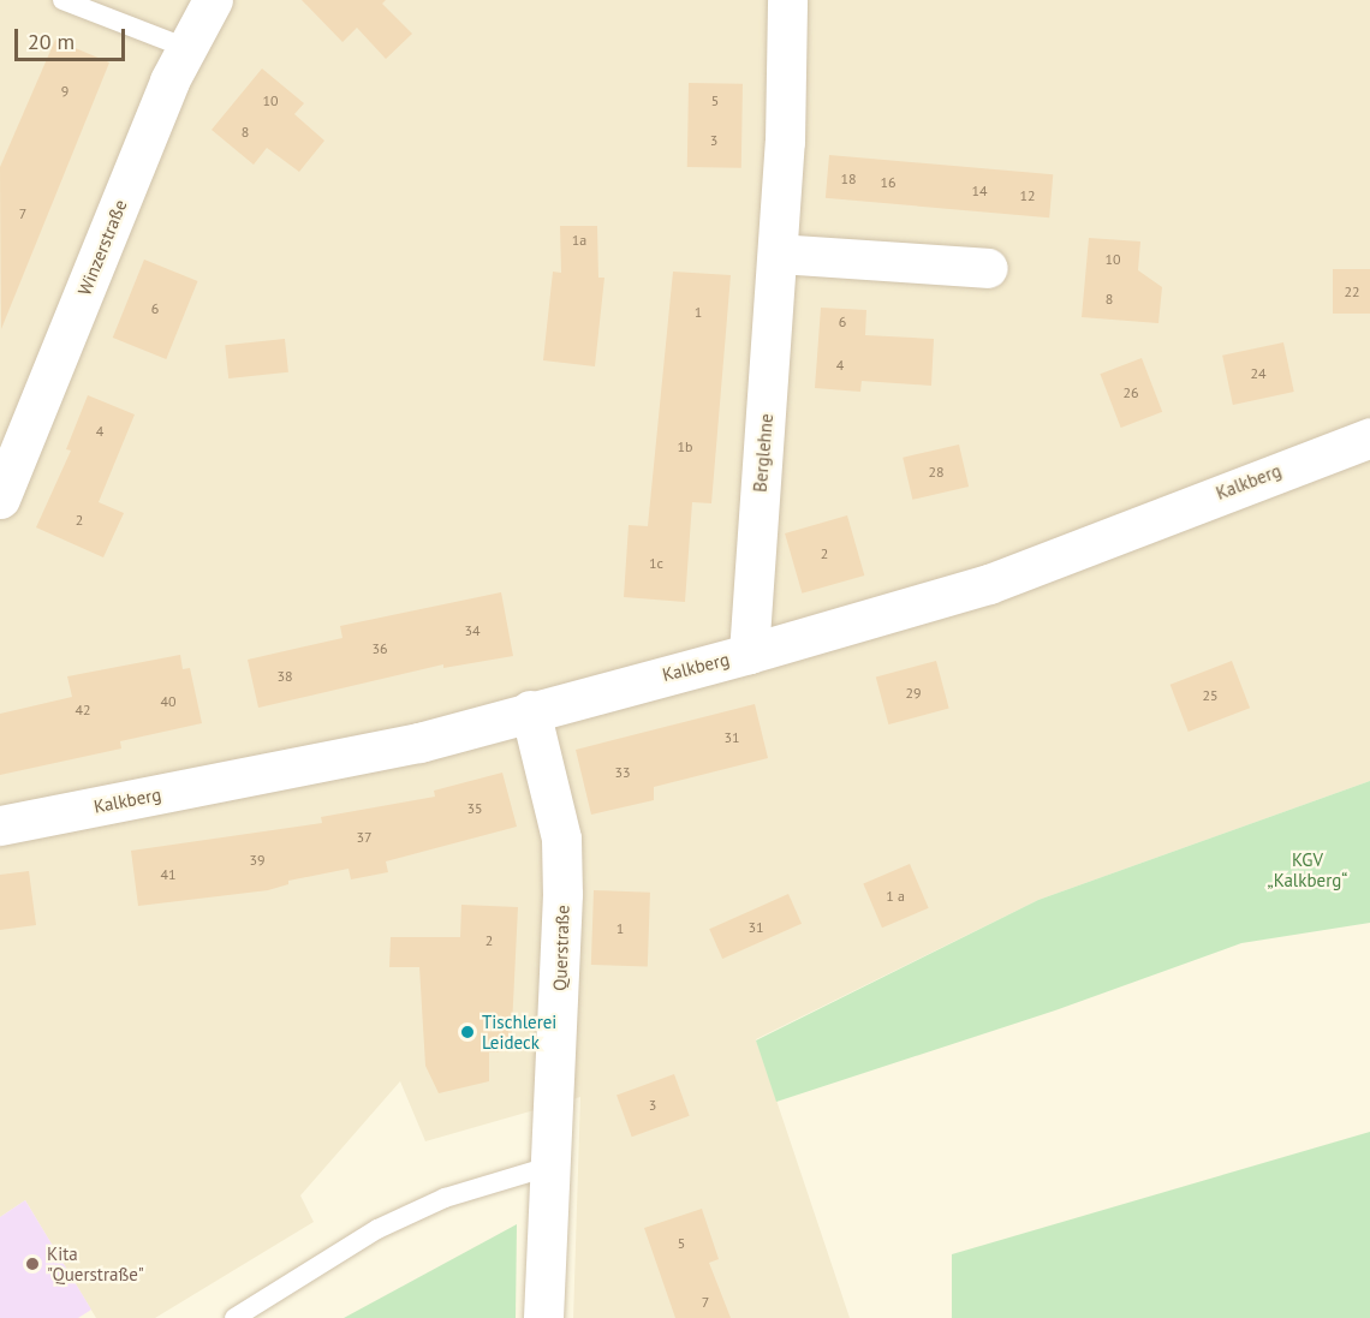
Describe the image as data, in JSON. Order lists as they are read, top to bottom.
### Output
{
  "streets": {
    "street": [
      "Winzerstraße",
      "Berglehne",
      "Kalkberg",
      "Querstraße"
    ]
  },
  "crossings": [
    ["Berglehne", "Kalkberg"],
    ["Kalkberg", "Querstraße"]
  ],
  "parks": ["KGV „Kalkberg“"],
  "places": ["Tischlerei Leideck", "Kita \"Querstraße\""],
  "house_numbers": [
    "9",
    "10",
    "5",
    "8",
    "3",
    "18",
    "16",
    "14",
    "12",
    "7",
    "1a",
    "10",
    "22",
    "8",
    "6",
    "1",
    "6",
    "4",
    "24",
    "26",
    "4",
    "1b",
    "28",
    "2",
    "2",
    "1c",
    "34",
    "36",
    "38",
    "29",
    "25",
    "40",
    "42",
    "31",
    "33",
    "35",
    "37",
    "39",
    "41",
    "1 a",
    "31",
    "1",
    "2",
    "3",
    "5",
    "7"
  ],
  "scale_bar": "20 m"
}
